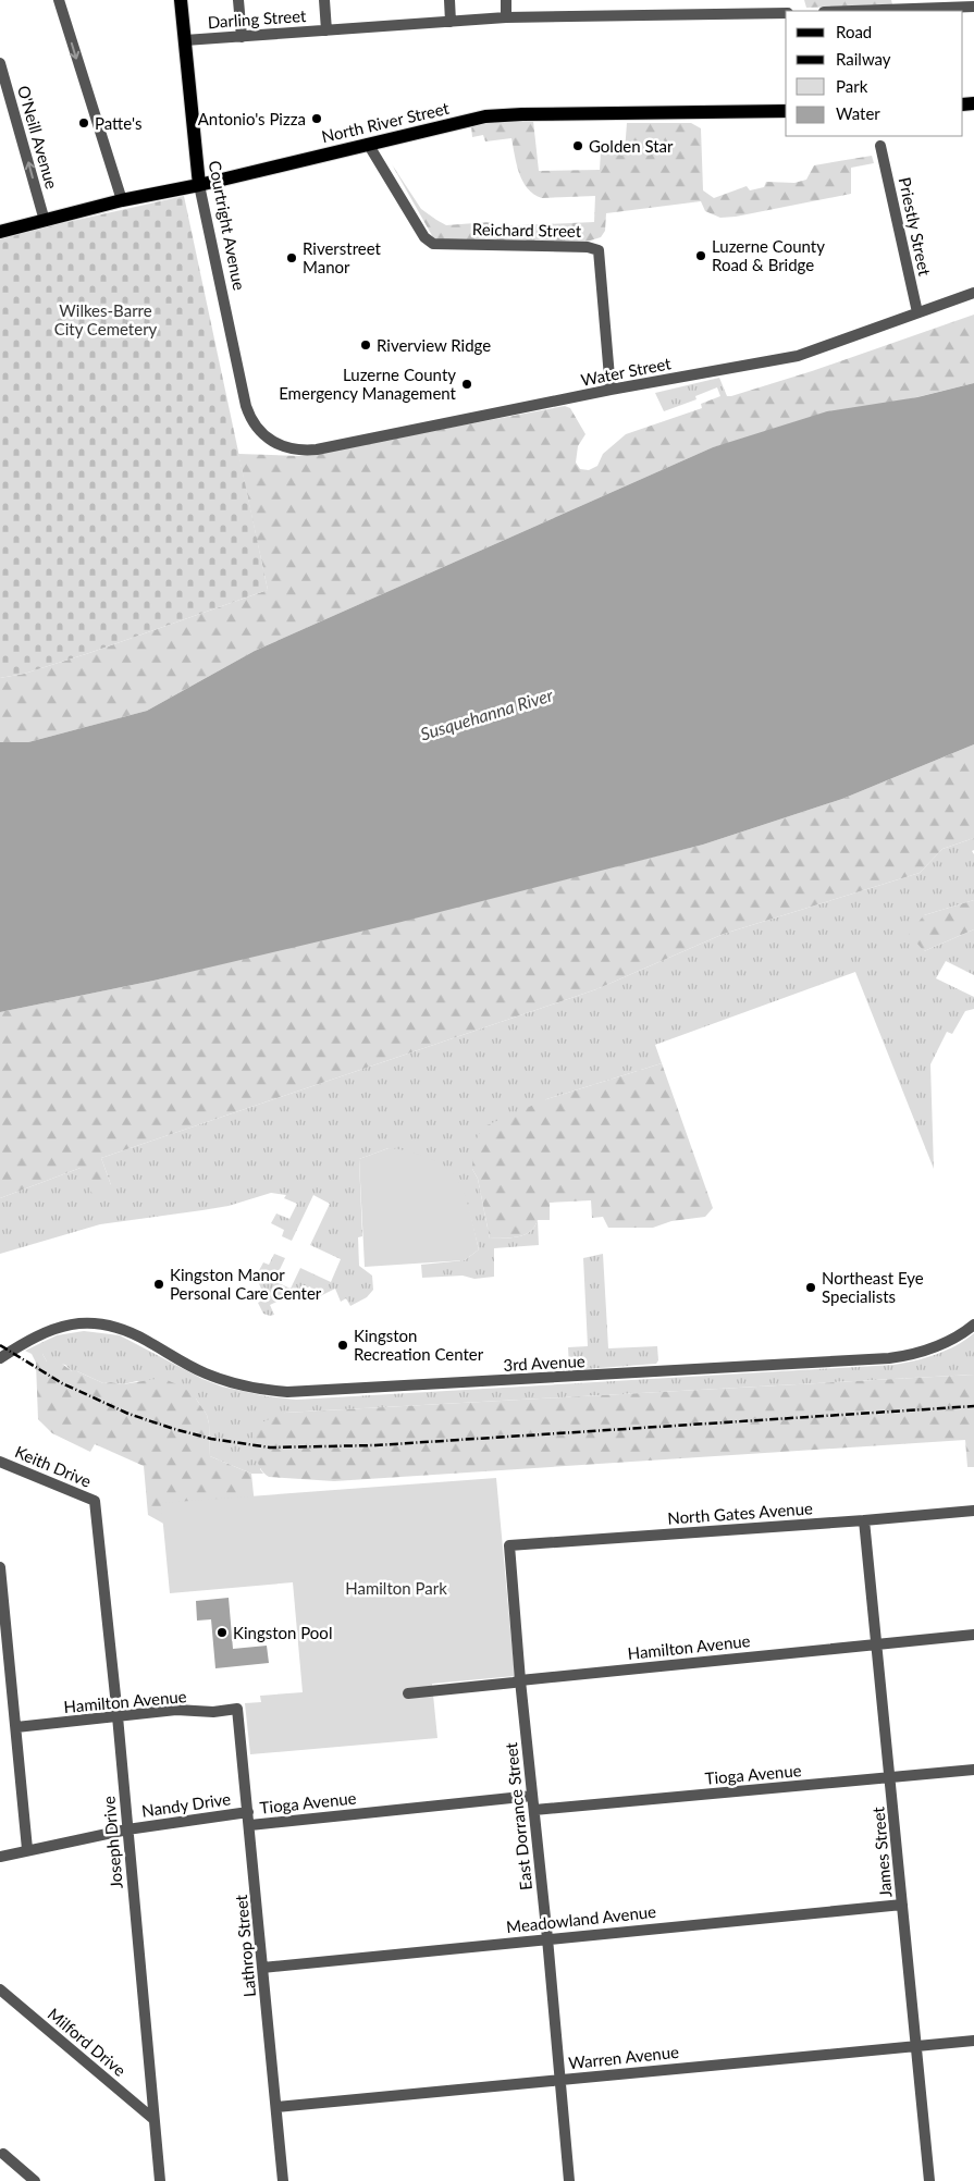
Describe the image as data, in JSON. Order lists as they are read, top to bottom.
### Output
{
  "streets": {
    "main road": ["North River Street", "Courtright Avenue"],
    "street": [
      "Darling Street",
      "O'Neill Avenue",
      "Priestly Street",
      "Reichard Street",
      "Water Street",
      "3rd Avenue",
      "Keith Drive",
      "North Gates Avenue",
      "Hamilton Avenue",
      "Tioga Avenue",
      "Nandy Drive",
      "East Dorrance Street",
      "Joseph Drive",
      "James Street",
      "Meadowland Avenue",
      "Lathrop Street",
      "Milford Drive",
      "Warren Avenue"
    ]
  },
  "crossings": [
    ["Darling Street", "Courtright Avenue"],
    ["North River Street", "O'Neill Avenue"],
    ["North River Street", "Courtright Avenue"],
    ["North River Street", "Reichard Street"],
    ["Courtright Avenue", "Water Street"],
    ["Priestly Street", "Water Street"],
    ["Reichard Street", "Water Street"],
    ["Keith Drive", "Joseph Drive"],
    ["North Gates Avenue", "East Dorrance Street"],
    ["North Gates Avenue", "James Street"],
    ["Hamilton Avenue", "East Dorrance Street"],
    ["Hamilton Avenue", "Joseph Drive"],
    ["Hamilton Avenue", "James Street"],
    ["Hamilton Avenue", "Lathrop Street"],
    ["Tioga Avenue", "East Dorrance Street"],
    ["Tioga Avenue", "James Street"],
    ["Tioga Avenue", "Lathrop Street"],
    ["Nandy Drive", "Joseph Drive"],
    ["Nandy Drive", "Lathrop Street"],
    ["East Dorrance Street", "Meadowland Avenue"],
    ["East Dorrance Street", "Warren Avenue"],
    ["Joseph Drive", "Milford Drive"],
    ["James Street", "Meadowland Avenue"],
    ["James Street", "Warren Avenue"],
    ["Meadowland Avenue", "Lathrop Street"],
    ["Lathrop Street", "Warren Avenue"]
  ],
  "water": ["Susquehanna River"],
  "parks": ["Wilkes-Barre City Cemetery", "Hamilton Park"],
  "places": [
    "Antonio's Pizza",
    "Patte's",
    "Golden Star",
    "Luzerne County Road & Bridge",
    "Riverstreet Manor",
    "Riverview Ridge",
    "Luzerne County Emergency Management",
    "Kingston Manor Personal Care Center",
    "Northeast Eye Specialists",
    "Kingston Recreation Center",
    "Kingston Pool"
  ],
  "legend": [
    "Road",
    "Railway",
    "Park",
    "Water"
  ]
}
